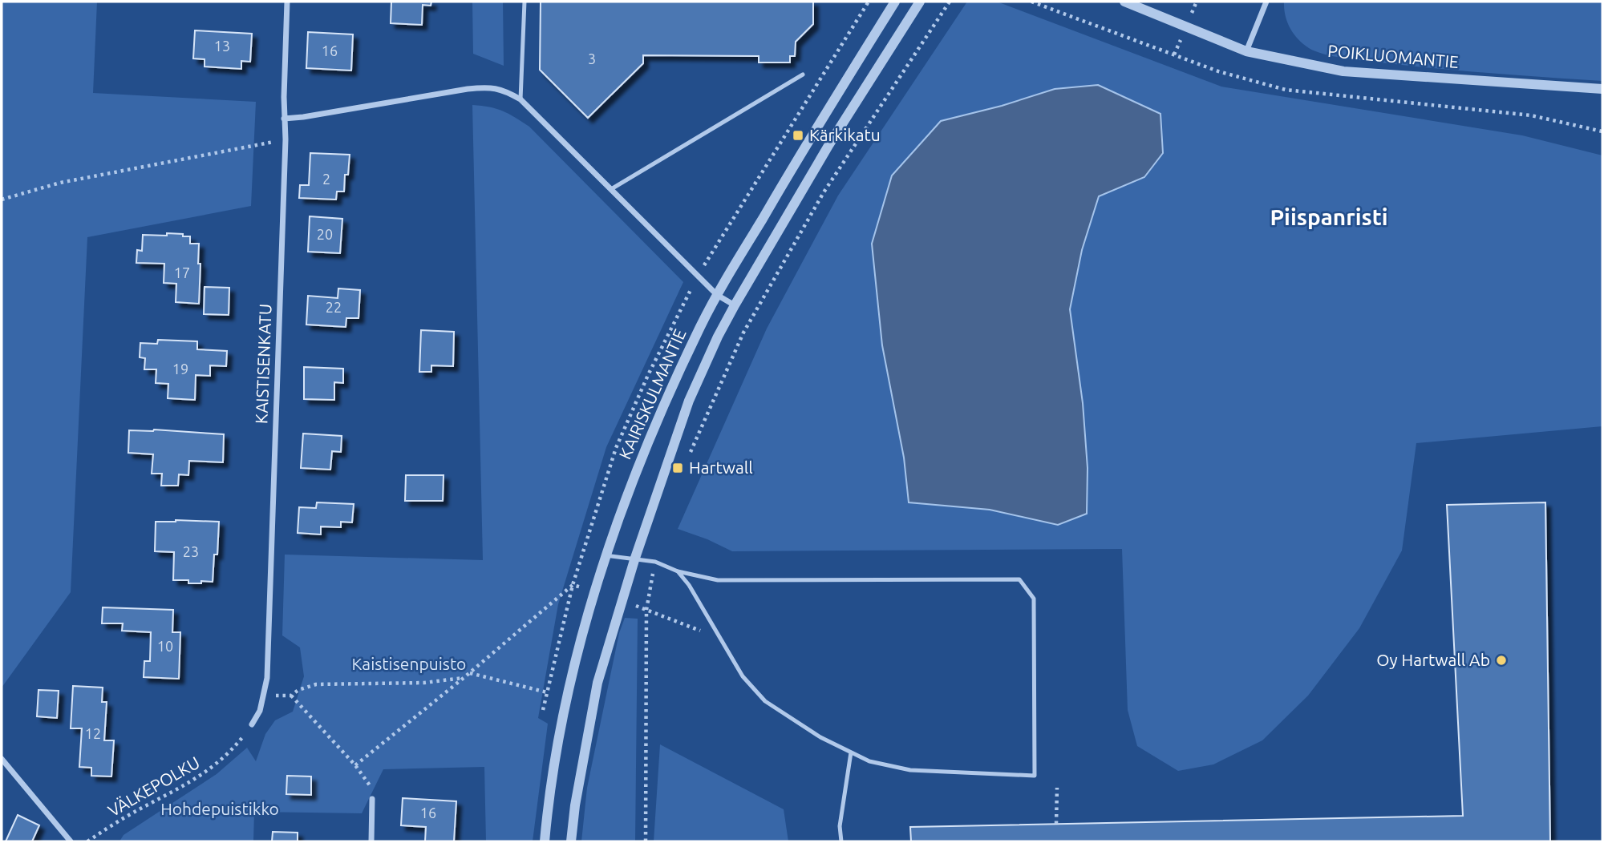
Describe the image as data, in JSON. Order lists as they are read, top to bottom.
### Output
{
  "streets": {
    "street": ["POIKLUOMANTIE", "KAISTISENKATU", "KAIRISKULMANTIE"],
    "path": ["VÄLKEPOLKU"]
  },
  "crossings": [
    ["KAISTISENKATU", "VÄLKEPOLKU"]
  ],
  "districts": ["Piispanristi"],
  "parks": ["Kaistisenpuisto", "Hohdepuistikko"],
  "places": {
    "transit": ["Kärkikatu", "Hartwall"],
    "other": ["Oy Hartwall Ab"]
  },
  "house_numbers": [
    "13",
    "16",
    "3",
    "2",
    "20",
    "17",
    "22",
    "19",
    "23",
    "10",
    "12",
    "16"
  ]
}
